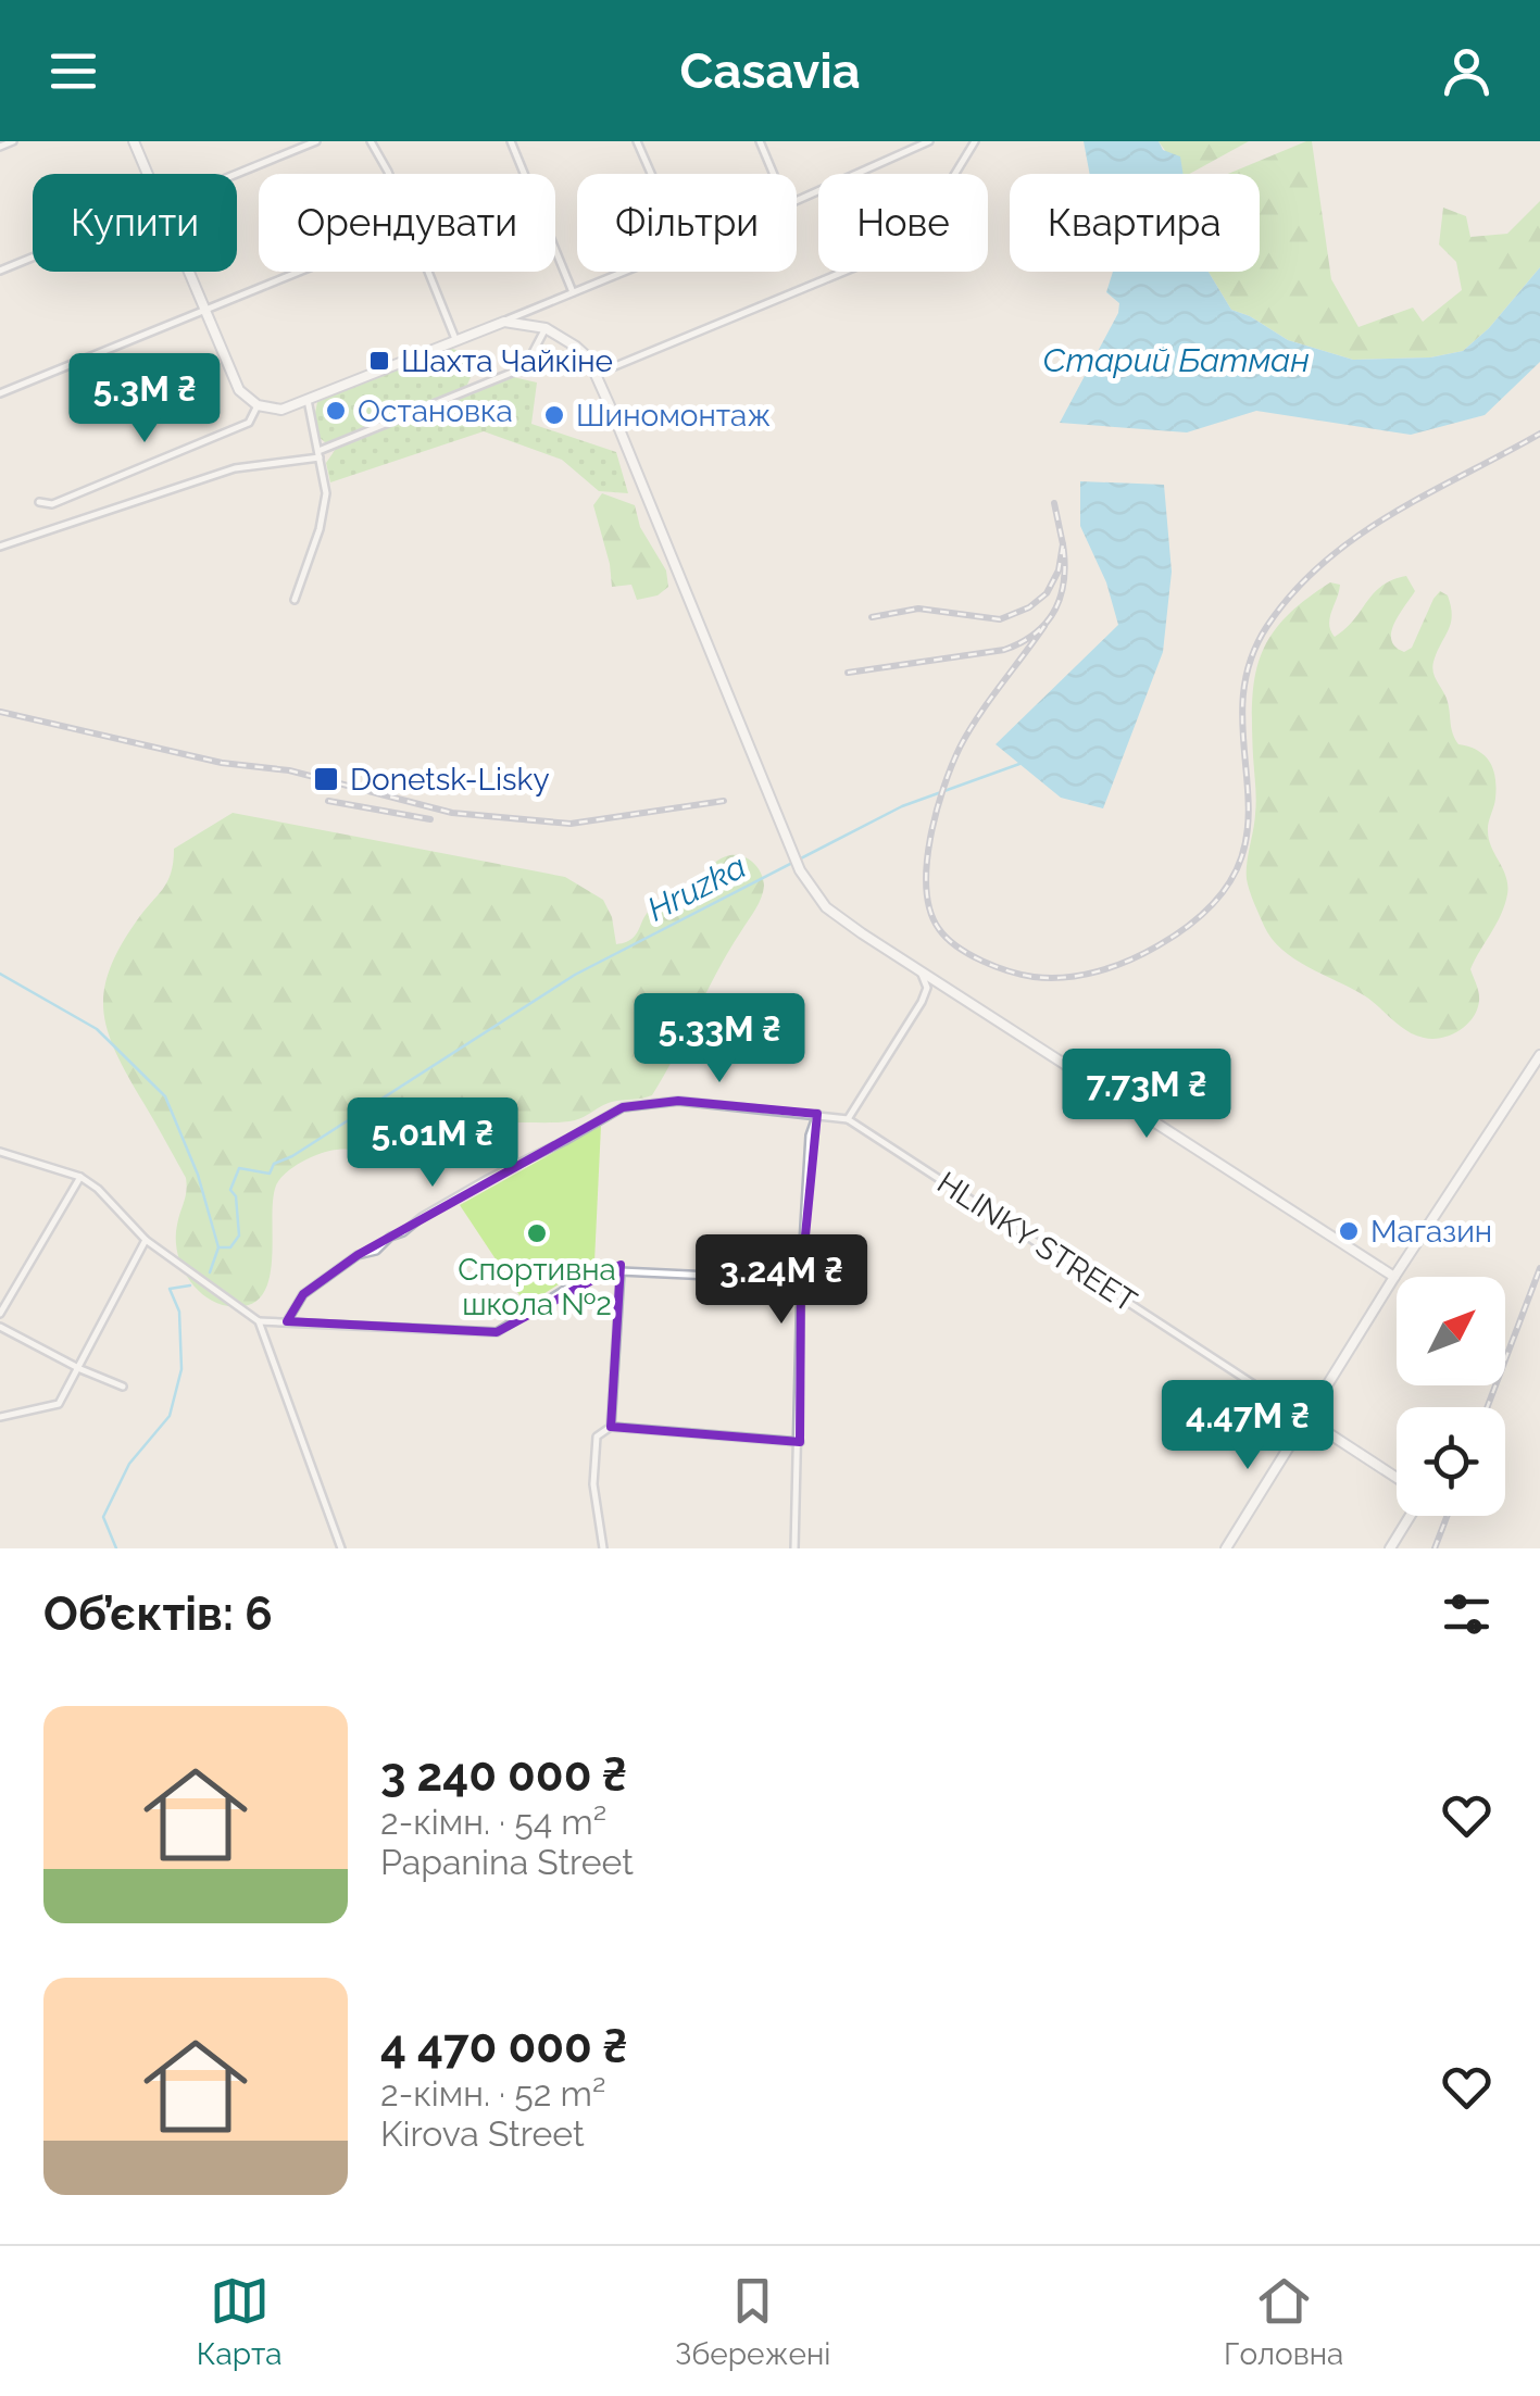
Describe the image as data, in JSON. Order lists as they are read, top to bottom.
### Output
{
  "streets": {
    "street": ["HLINKY STREET"]
  },
  "water": ["Старий Батман", "Hruzka"],
  "places": {
    "transit": ["Шахта Чайкіне", "Donetsk-Lisky"],
    "other": [
      "Остановка",
      "Шиномонтаж",
      "Магазин",
      "Спортивна школа №2"
    ]
  },
  "north": "top right",
  "page": {
    "header": "Casavia",
    "chip": [
      "Купити",
      "Орендувати",
      "Фільтри",
      "Нове",
      "Квартира"
    ],
    "price": [
      "5.3M ₴",
      "5.33M ₴",
      "7.73M ₴",
      "5.01M ₴",
      "3.24M ₴",
      "4.47M ₴"
    ],
    "heading": "Об’єктів: 6",
    "list": [
      {
        "name": "3 240 000 ₴",
        "note": "2-кімн. · 54 m² · Papanina Street"
      },
      {
        "name": "4 470 000 ₴",
        "note": "2-кімн. · 52 m² · Kirova Street"
      }
    ],
    "tabs": ["Карта", "Збережені", "Головна"]
  }
}
